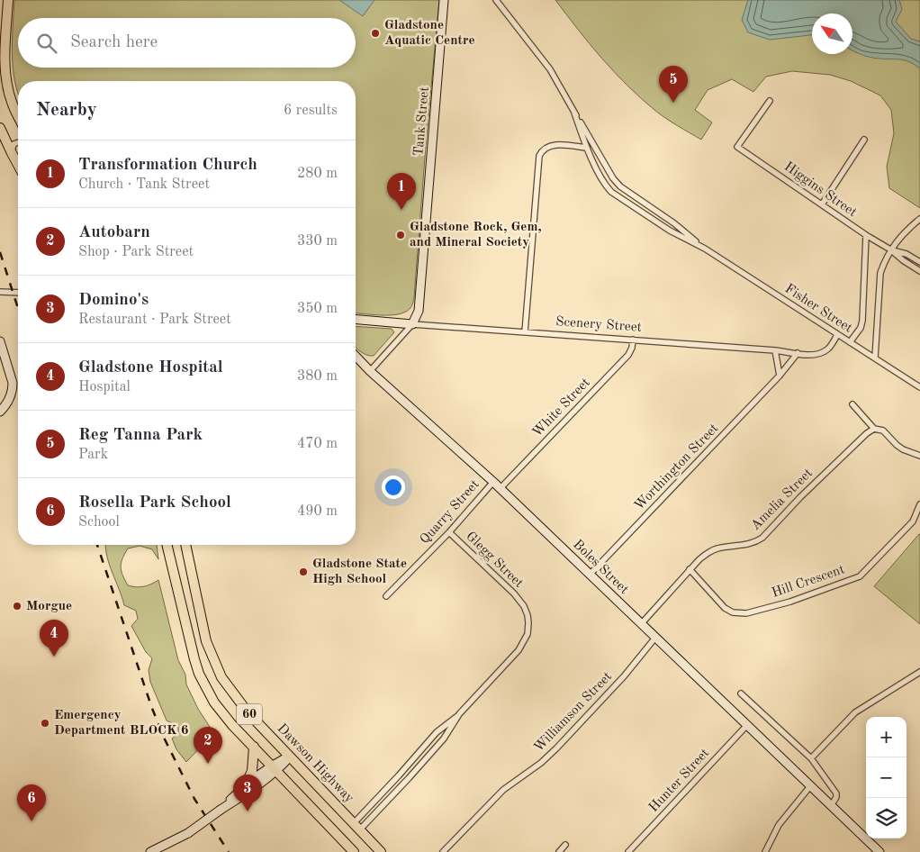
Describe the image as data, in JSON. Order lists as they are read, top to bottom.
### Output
{
  "streets": {
    "highway": ["60", "Dawson Highway"],
    "street": [
      "Tank Street",
      "Higgins Street",
      "Fisher Street",
      "Scenery Street",
      "White Street",
      "Worthington Street",
      "Amelia Street",
      "Quarry Street",
      "Glegg Street",
      "Boles Street",
      "Hill Crescent",
      "Williamson Street",
      "Hunter Street"
    ]
  },
  "crossings": [
    ["Tank Street", "Scenery Street"],
    ["Fisher Street", "Scenery Street"],
    ["Scenery Street", "White Street"],
    ["Scenery Street", "Worthington Street"],
    ["White Street", "Boles Street"],
    ["Worthington Street", "Boles Street"],
    ["Amelia Street", "Boles Street"],
    ["Amelia Street", "Hill Crescent"],
    ["Quarry Street", "Glegg Street"],
    ["Quarry Street", "Boles Street"],
    ["Glegg Street", "Dawson Highway"],
    ["Boles Street", "Williamson Street"],
    ["Boles Street", "Hunter Street"]
  ],
  "places": [
    "Gladstone Aquatic Centre",
    "Gladstone Rock, Gem, and Mineral Society",
    "Gladstone State High School",
    "Morgue",
    "Emergency Department BLOCK 6"
  ],
  "north": "top left",
  "page": {
    "search": "Search here",
    "pins": [
      "5",
      "1",
      "4",
      "2",
      "3",
      "6"
    ],
    "heading": ["Nearby", "6 results"],
    "list": [
      {
        "mark": "1",
        "name": "Transformation Church",
        "note": "Church · Tank Street",
        "value": "280 m"
      },
      {
        "mark": "2",
        "name": "Autobarn",
        "note": "Shop · Park Street",
        "value": "330 m"
      },
      {
        "mark": "3",
        "name": "Domino's",
        "note": "Restaurant · Park Street",
        "value": "350 m"
      },
      {
        "mark": "4",
        "name": "Gladstone Hospital",
        "note": "Hospital",
        "value": "380 m"
      },
      {
        "mark": "5",
        "name": "Reg Tanna Park",
        "note": "Park",
        "value": "470 m"
      },
      {
        "mark": "6",
        "name": "Rosella Park School",
        "note": "School",
        "value": "490 m"
      }
    ],
    "map_buttons": ["+", "−"]
  }
}
